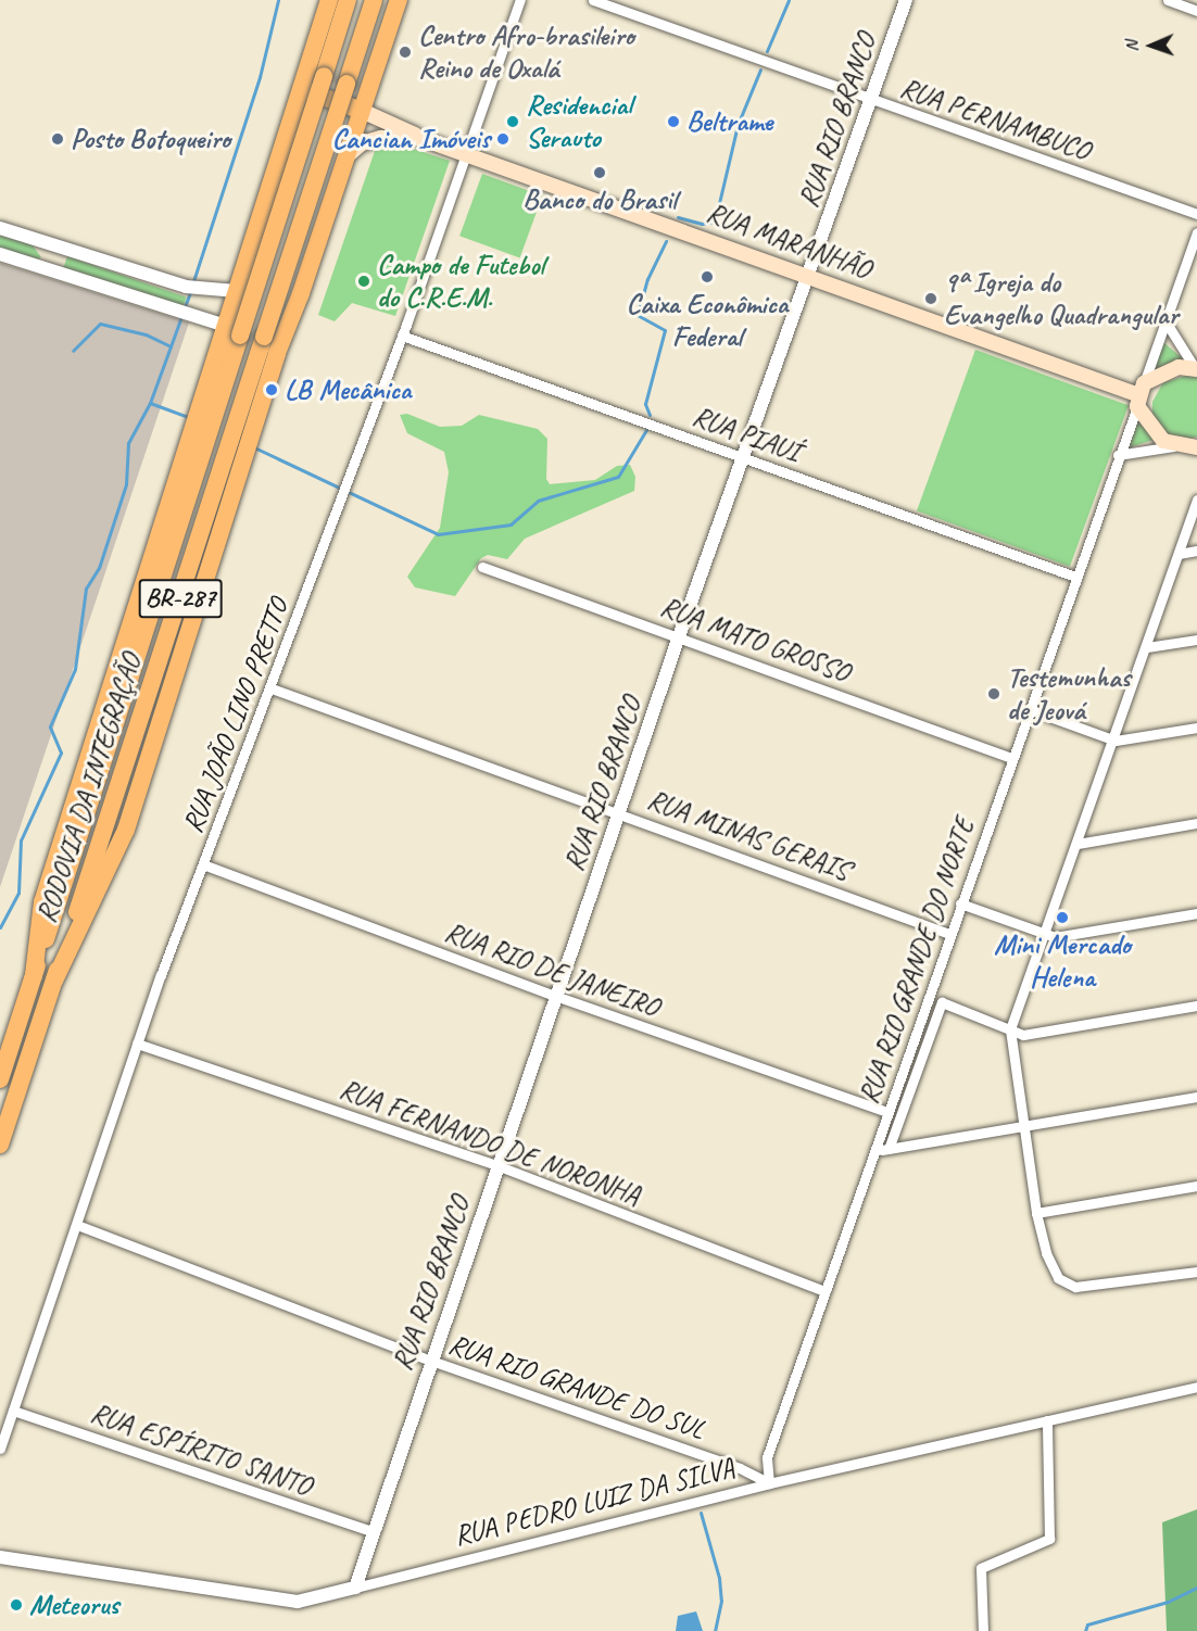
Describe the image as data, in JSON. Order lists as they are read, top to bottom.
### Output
{
  "streets": {
    "highway": ["BR-287", "RODOVIA DA INTEGRAÇÃO"],
    "main road": ["RUA MARANHÃO"],
    "street": [
      "RUA PERNAMBUCO",
      "RUA RIO BRANCO",
      "RUA PIAUÍ",
      "RUA MATO GROSSO",
      "RUA JOÃO LINO PRETTO",
      "RUA MINAS GERAIS",
      "RUA RIO GRANDE DO NORTE",
      "RUA RIO DE JANEIRO",
      "RUA FERNANDO DE NORONHA",
      "RUA RIO GRANDE DO SUL",
      "RUA ESPÍRITO SANTO",
      "RUA PEDRO LUIZ DA SILVA"
    ]
  },
  "crossings": [
    ["RUA PERNAMBUCO", "RUA RIO BRANCO"],
    ["RUA RIO BRANCO", "RUA MARANHÃO"],
    ["RUA RIO BRANCO", "RUA PIAUÍ"],
    ["RUA RIO BRANCO", "RUA MATO GROSSO"],
    ["RUA RIO BRANCO", "RUA MINAS GERAIS"],
    ["RUA RIO BRANCO", "RUA RIO DE JANEIRO"],
    ["RUA RIO BRANCO", "RUA FERNANDO DE NORONHA"],
    ["RUA RIO BRANCO", "RUA RIO GRANDE DO SUL"],
    ["RUA RIO BRANCO", "RUA ESPÍRITO SANTO"],
    ["RUA RIO BRANCO", "RUA PEDRO LUIZ DA SILVA"],
    ["RUA MARANHÃO", "BR-287"],
    ["RUA MARANHÃO", "RUA JOÃO LINO PRETTO"],
    ["RUA MARANHÃO", "RUA RIO GRANDE DO NORTE"],
    ["RUA PIAUÍ", "RUA JOÃO LINO PRETTO"],
    ["RUA PIAUÍ", "RUA RIO GRANDE DO NORTE"],
    ["BR-287", "RODOVIA DA INTEGRAÇÃO"],
    ["RUA MATO GROSSO", "RUA RIO GRANDE DO NORTE"],
    ["RUA JOÃO LINO PRETTO", "RUA MINAS GERAIS"],
    ["RUA JOÃO LINO PRETTO", "RUA RIO DE JANEIRO"],
    ["RUA JOÃO LINO PRETTO", "RUA FERNANDO DE NORONHA"],
    ["RUA JOÃO LINO PRETTO", "RUA RIO GRANDE DO SUL"],
    ["RUA JOÃO LINO PRETTO", "RUA ESPÍRITO SANTO"],
    ["RUA MINAS GERAIS", "RUA RIO GRANDE DO NORTE"],
    ["RUA RIO GRANDE DO NORTE", "RUA RIO DE JANEIRO"],
    ["RUA RIO GRANDE DO NORTE", "RUA FERNANDO DE NORONHA"],
    ["RUA RIO GRANDE DO NORTE", "RUA RIO GRANDE DO SUL"],
    ["RUA RIO GRANDE DO NORTE", "RUA PEDRO LUIZ DA SILVA"],
    ["RUA RIO GRANDE DO SUL", "RUA PEDRO LUIZ DA SILVA"]
  ],
  "places": [
    "Centro Afro-brasileiro Reino de Oxalá",
    "Residencial Serauto",
    "Beltrame",
    "Posto Botoqueiro",
    "Cancian Imóveis",
    "Banco do Brasil",
    "Caixa Econômica Federal",
    "Campo de Futebol do C.R.E.M.",
    "9ª Igreja do Evangelho Quadrangular",
    "LB Mecânica",
    "Testemunhas de Jeová",
    "Mini Mercado Helena",
    "Meteorus"
  ],
  "north": "left"
}
